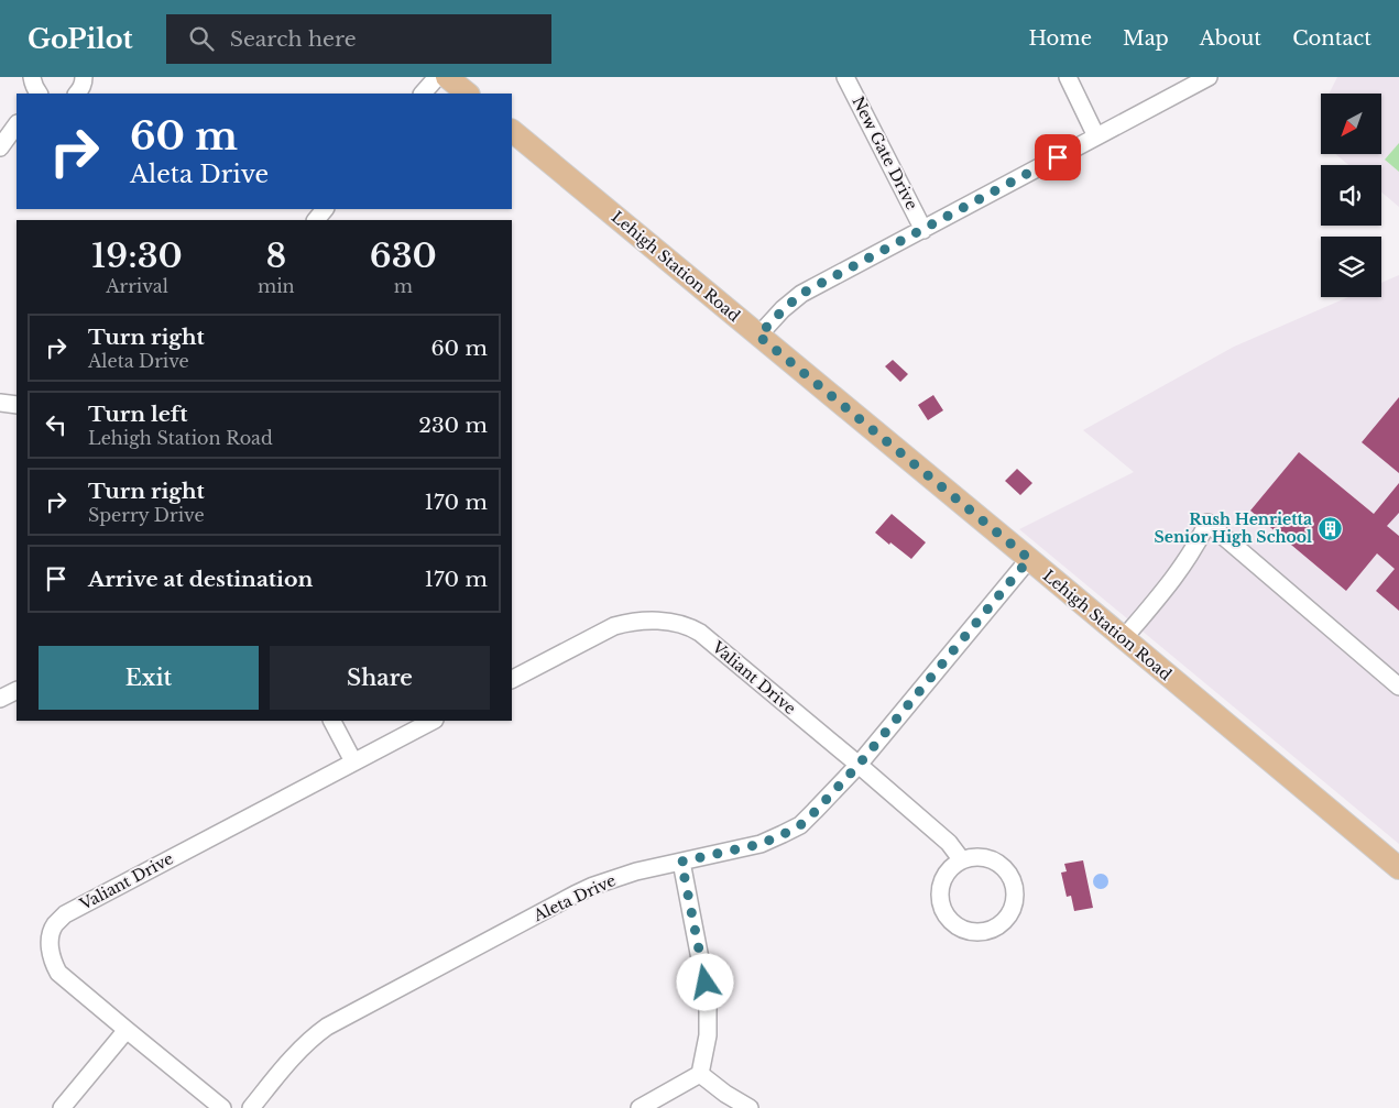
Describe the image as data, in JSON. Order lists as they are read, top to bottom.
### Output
{
  "streets": {
    "main road": ["Lehigh Station Road"],
    "street": ["New Gate Drive", "Valiant Drive", "Aleta Drive"]
  },
  "crossings": [
    ["Lehigh Station Road", "Aleta Drive"],
    ["Valiant Drive", "Aleta Drive"]
  ],
  "places": {
    "building": ["Rush Henrietta Senior High School"]
  },
  "north": "bottom left",
  "page": {
    "header": "GoPilot",
    "search": "Search here",
    "nav": [
      "Home",
      "Map",
      "About",
      "Contact"
    ],
    "turn": ["60 m", "Aleta Drive"],
    "eta": [
      "19:30",
      "Arrival",
      "8",
      "min",
      "630",
      "m"
    ],
    "list": [
      {
        "name": "Turn right",
        "note": "Aleta Drive",
        "value": "60 m"
      },
      {
        "name": "Turn left",
        "note": "Lehigh Station Road",
        "value": "230 m"
      },
      {
        "name": "Turn right",
        "note": "Sperry Drive",
        "value": "170 m"
      },
      {
        "name": "Arrive at destination",
        "value": "170 m"
      }
    ],
    "buttons": ["Exit", "Share"]
  }
}
